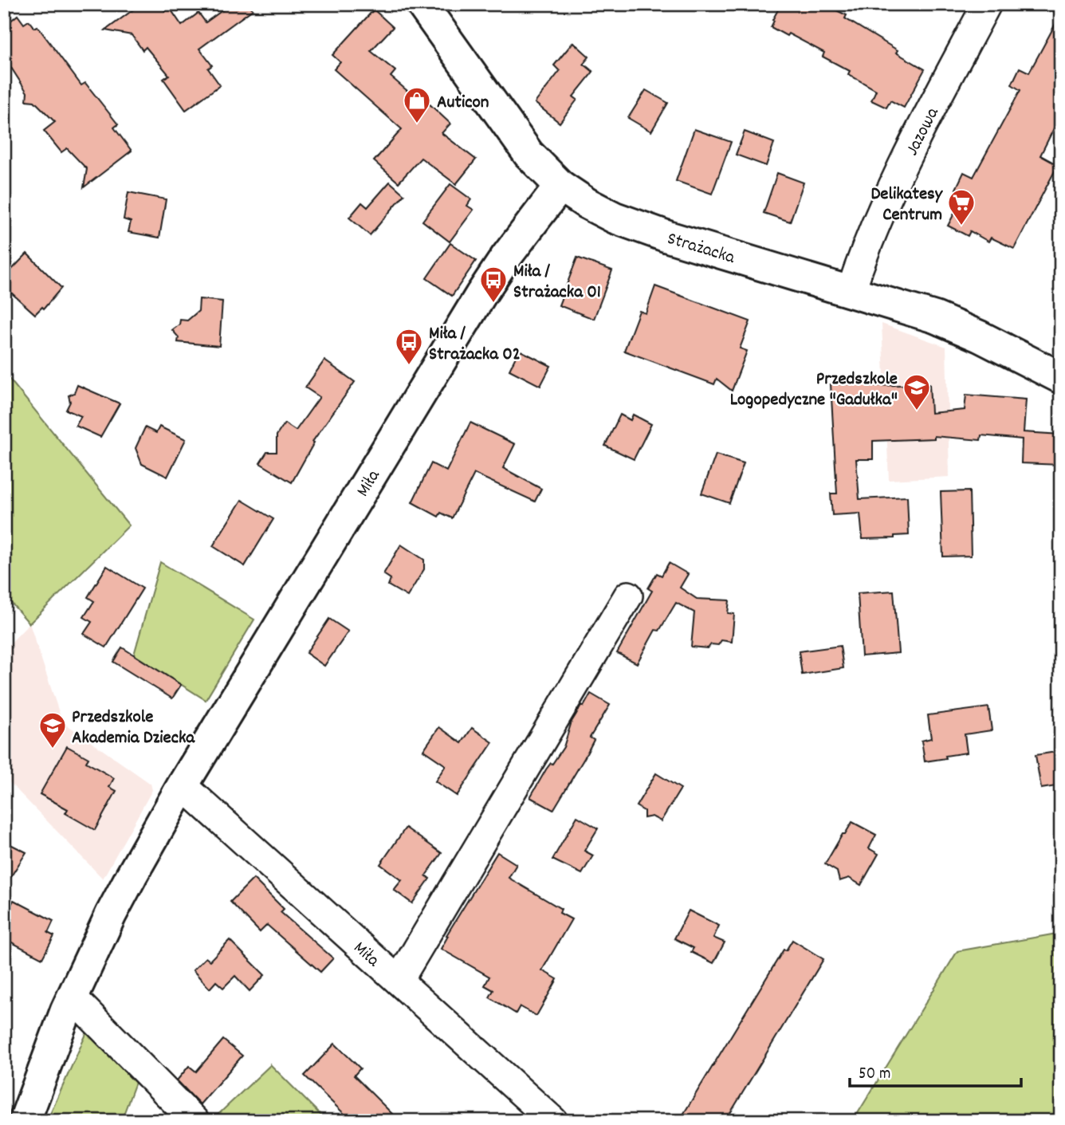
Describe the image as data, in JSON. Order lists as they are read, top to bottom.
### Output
{
  "streets": {
    "street": ["Jazowa", "Strażacka", "Miła"]
  },
  "crossings": [
    ["Jazowa", "Strażacka"],
    ["Strażacka", "Miła"]
  ],
  "places": {
    "shop": ["Auticon"],
    "supermarket": ["Delikatesy Centrum"],
    "bus stop": ["Miła / Strażacka 01", "Miła / Strażacka 02"],
    "school or university": ["Przedszkole Logopedyczne \"Gadułka\"", "Przedszkole Akademia Dziecka"]
  },
  "scale_bar": "50 m"
}
